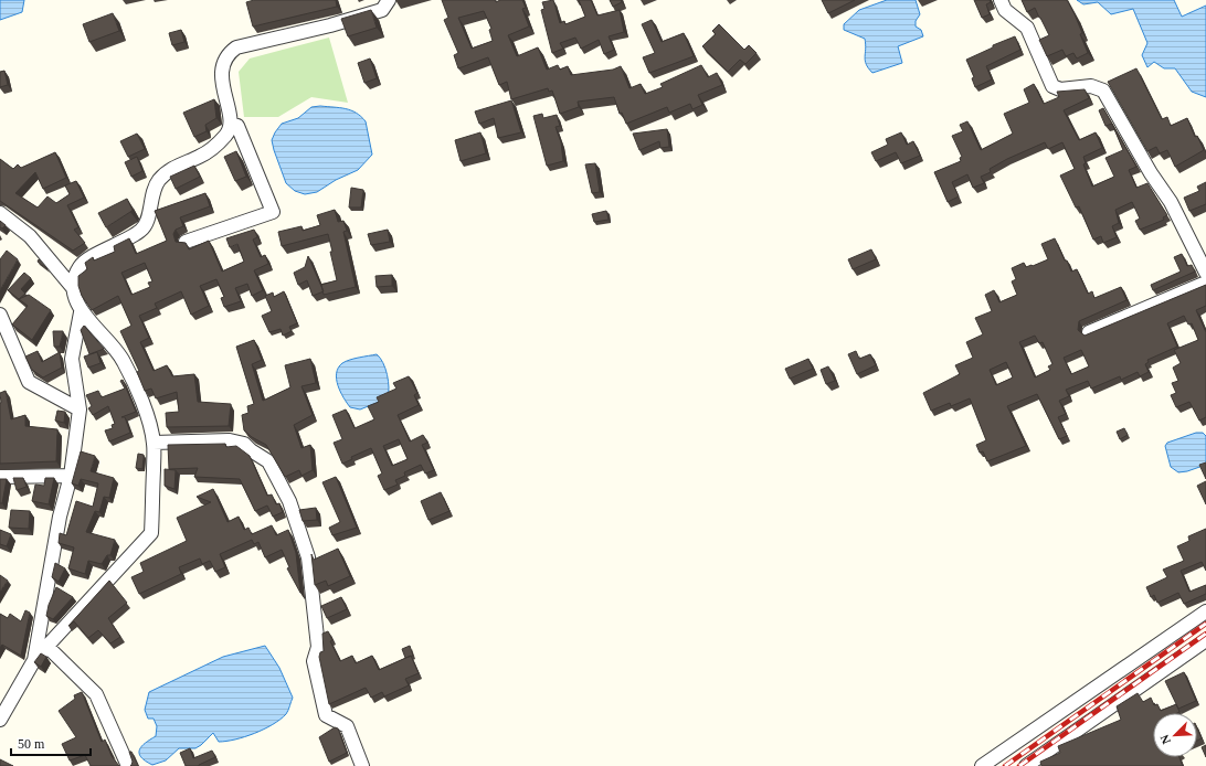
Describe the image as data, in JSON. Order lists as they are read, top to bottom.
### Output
{
  "scale_bar": "50 m",
  "north": "bottom left"
}
